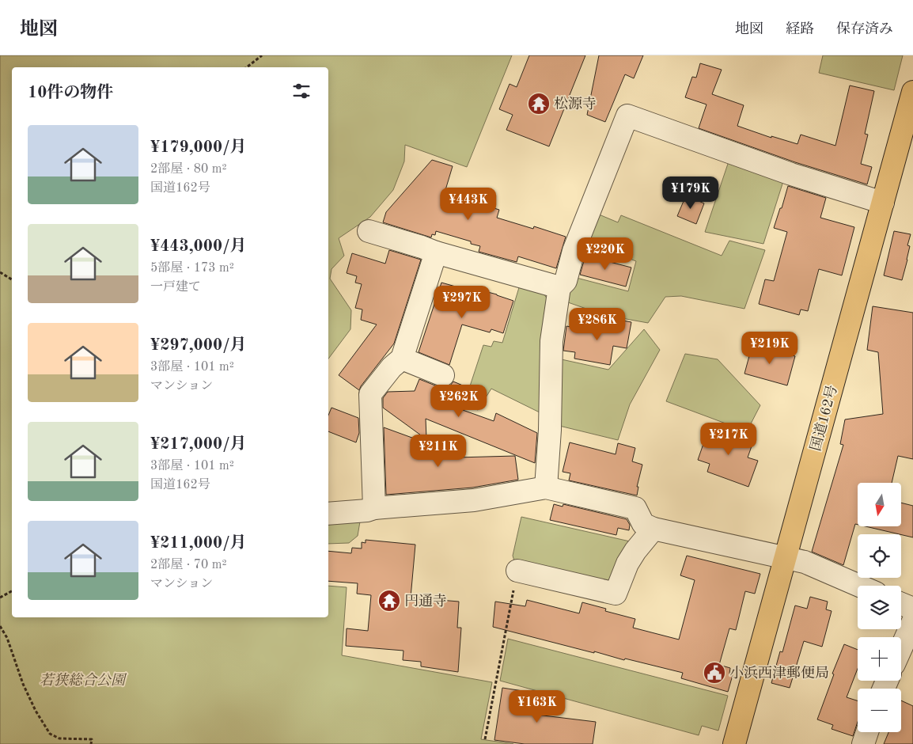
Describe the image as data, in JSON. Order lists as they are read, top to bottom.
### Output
{
  "streets": {
    "highway": ["国道162号"]
  },
  "parks": ["若狭総合公園"],
  "places": {
    "temple": ["松源寺", "円通寺"],
    "public building": ["小浜西津郵便局"]
  },
  "north": "bottom",
  "page": {
    "header": "地図",
    "nav": ["地図", "経路", "保存済み"],
    "heading": "10件の物件",
    "list": [
      {
        "name": "¥179,000/月",
        "note": "2部屋 · 80 m² · 国道162号"
      },
      {
        "name": "¥443,000/月",
        "note": "5部屋 · 173 m² · 一戸建て"
      },
      {
        "name": "¥297,000/月",
        "note": "3部屋 · 101 m² · マンション"
      },
      {
        "name": "¥217,000/月",
        "note": "3部屋 · 101 m² · 国道162号"
      },
      {
        "name": "¥211,000/月",
        "note": "2部屋 · 70 m² · マンション"
      }
    ],
    "price": [
      "¥179K",
      "¥443K",
      "¥220K",
      "¥297K",
      "¥286K",
      "¥219K",
      "¥262K",
      "¥217K",
      "¥211K",
      "¥163K"
    ],
    "map_buttons": ["+", "−"]
  }
}
